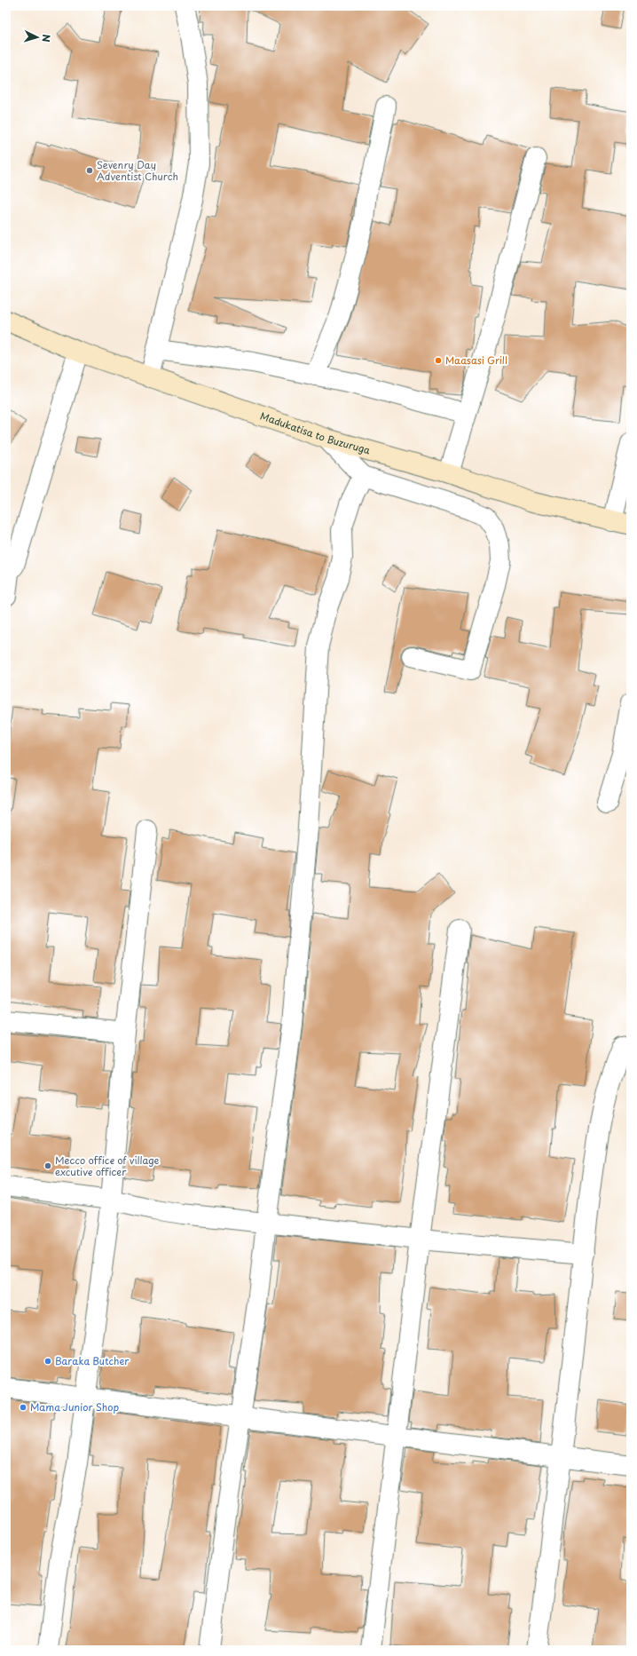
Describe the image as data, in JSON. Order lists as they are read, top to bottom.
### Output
{
  "streets": {
    "main road": ["Madukatisa to Buzuruga"]
  },
  "places": [
    "Sevenry Day Adventist Church",
    "Maasasi Grill",
    "Mecco office of village excutive officer",
    "Baraka Butcher",
    "Mama Junior Shop"
  ],
  "north": "right"
}
